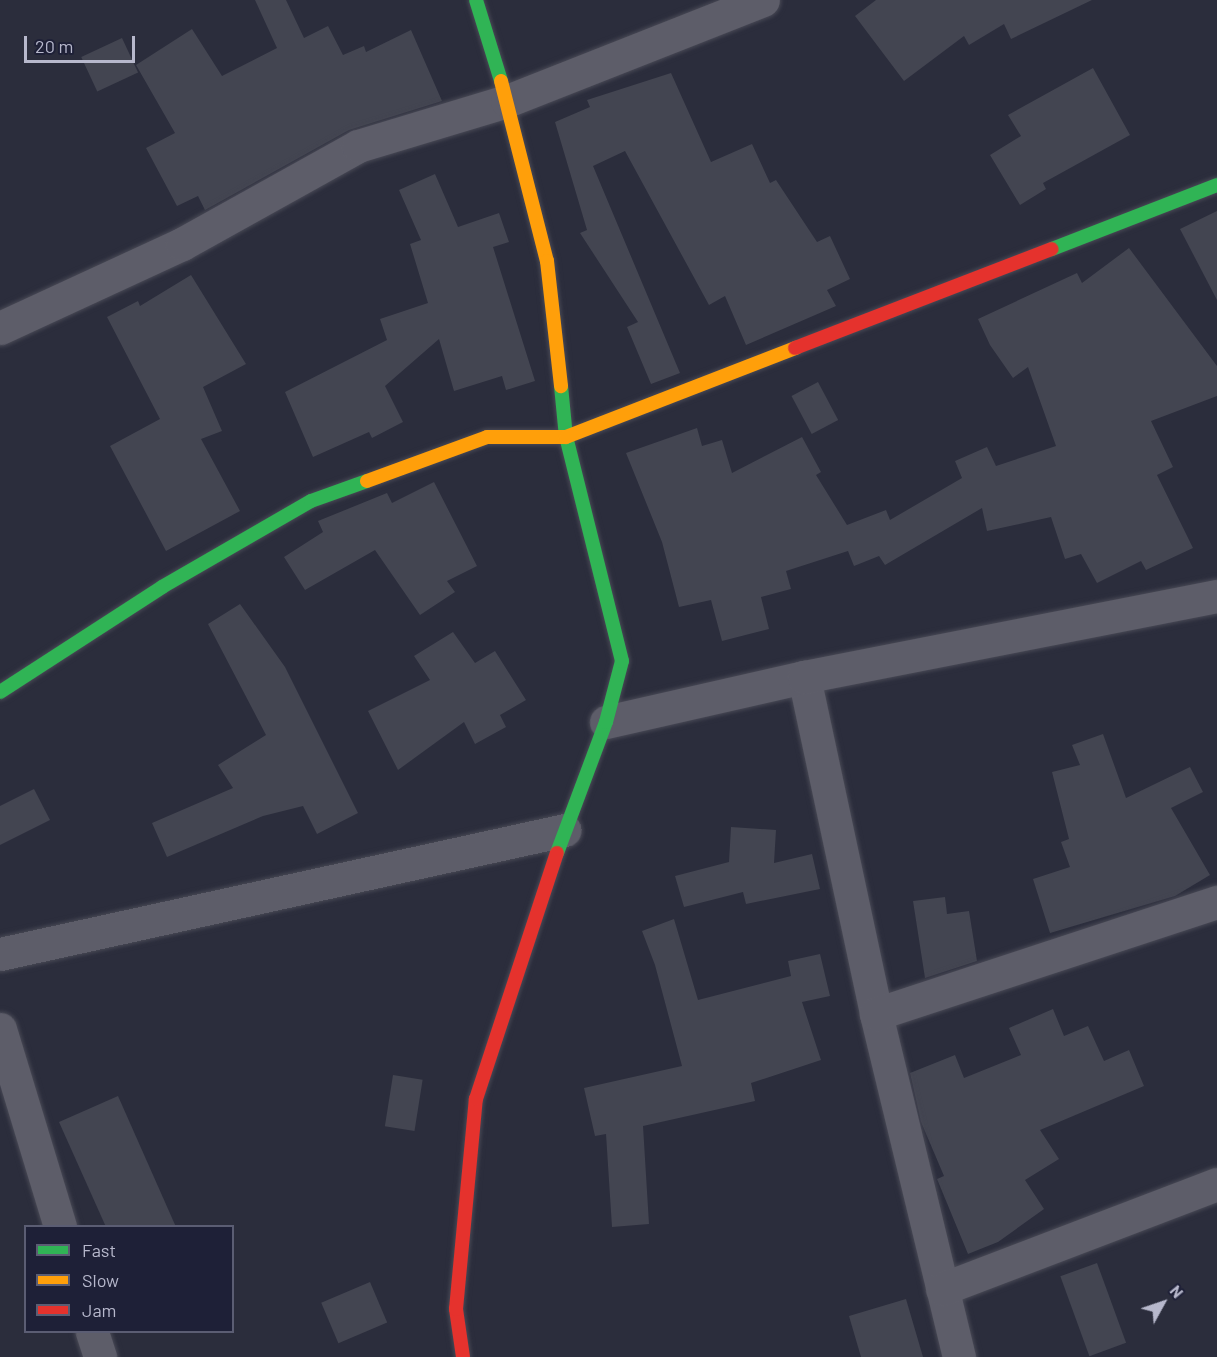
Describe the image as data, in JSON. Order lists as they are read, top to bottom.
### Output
{
  "legend": ["Fast", "Slow", "Jam"],
  "scale_bar": "20 m",
  "north": "top right"
}
